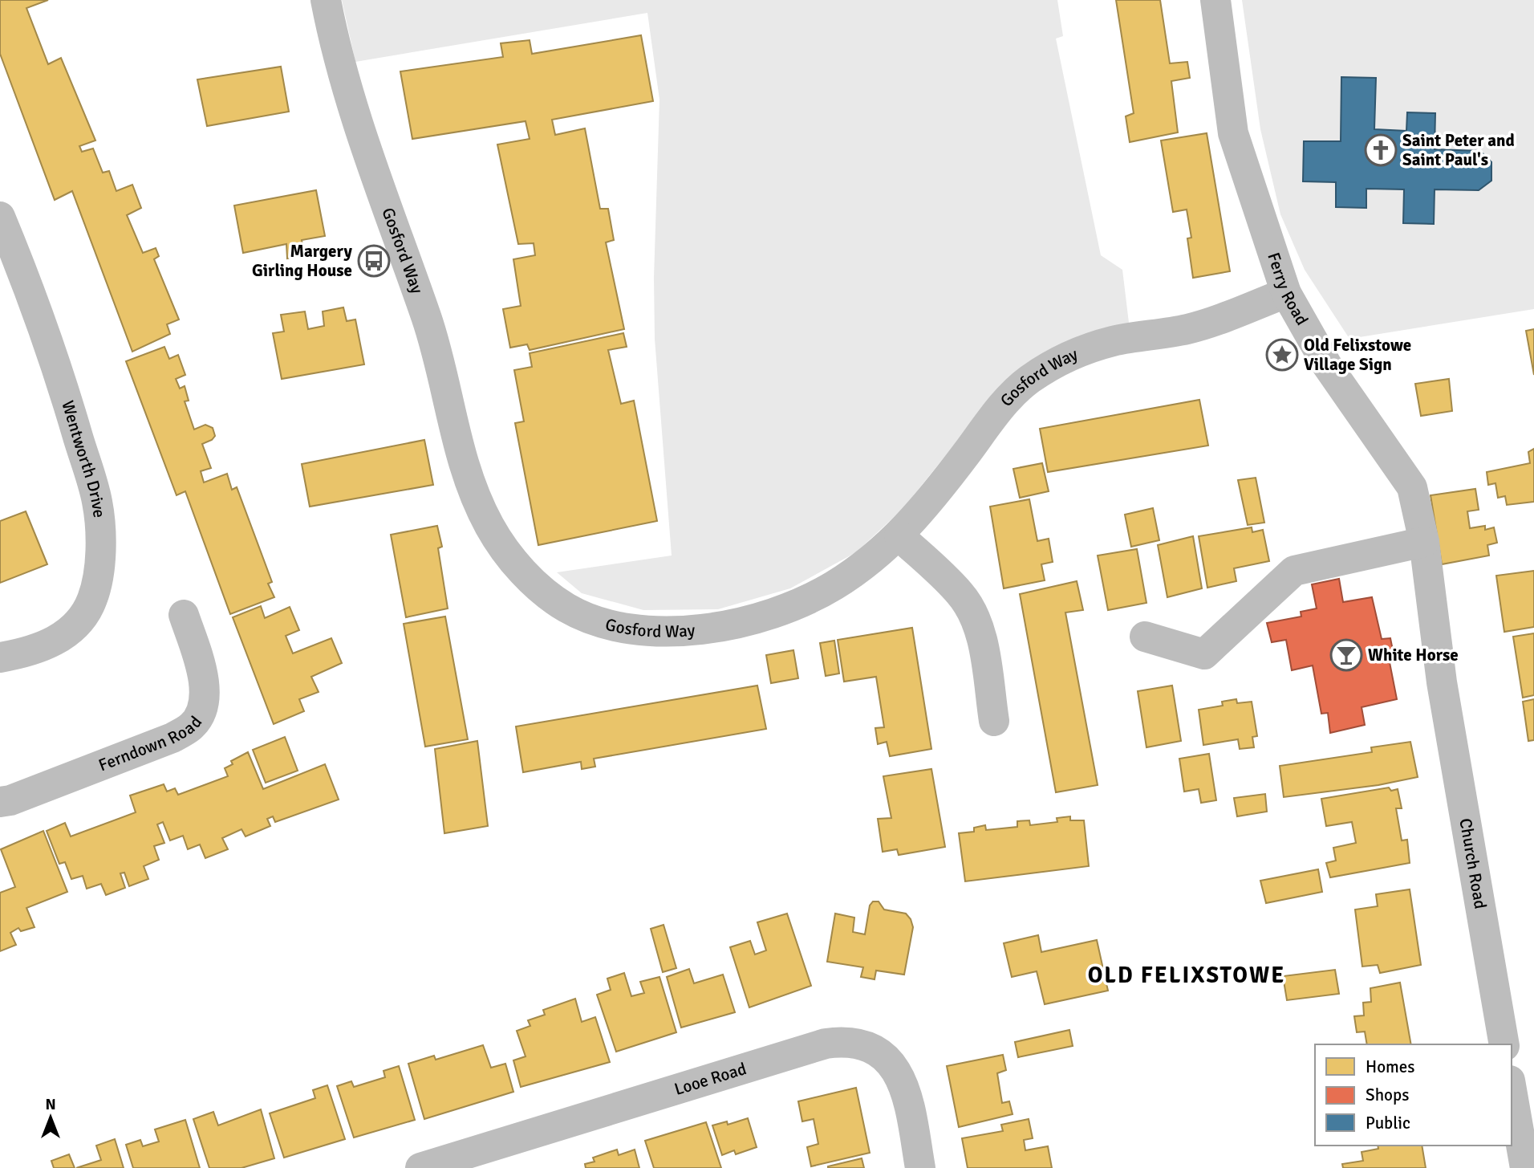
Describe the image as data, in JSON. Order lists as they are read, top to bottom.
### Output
{
  "streets": {
    "street": [
      "Gosford Way",
      "Ferry Road",
      "Wentworth Drive",
      "Ferndown Road",
      "Church Road",
      "Looe Road"
    ]
  },
  "crossings": [
    ["Gosford Way", "Ferry Road"],
    ["Ferry Road", "Church Road"]
  ],
  "districts": ["OLD FELIXSTOWE"],
  "places": {
    "church": ["Saint Peter and Saint Paul's"],
    "bus stop": ["Margery Girling House"],
    "place": ["Old Felixstowe Village Sign"],
    "bar": ["White Horse"]
  },
  "legend": ["Homes", "Shops", "Public"],
  "north": "top"
}
